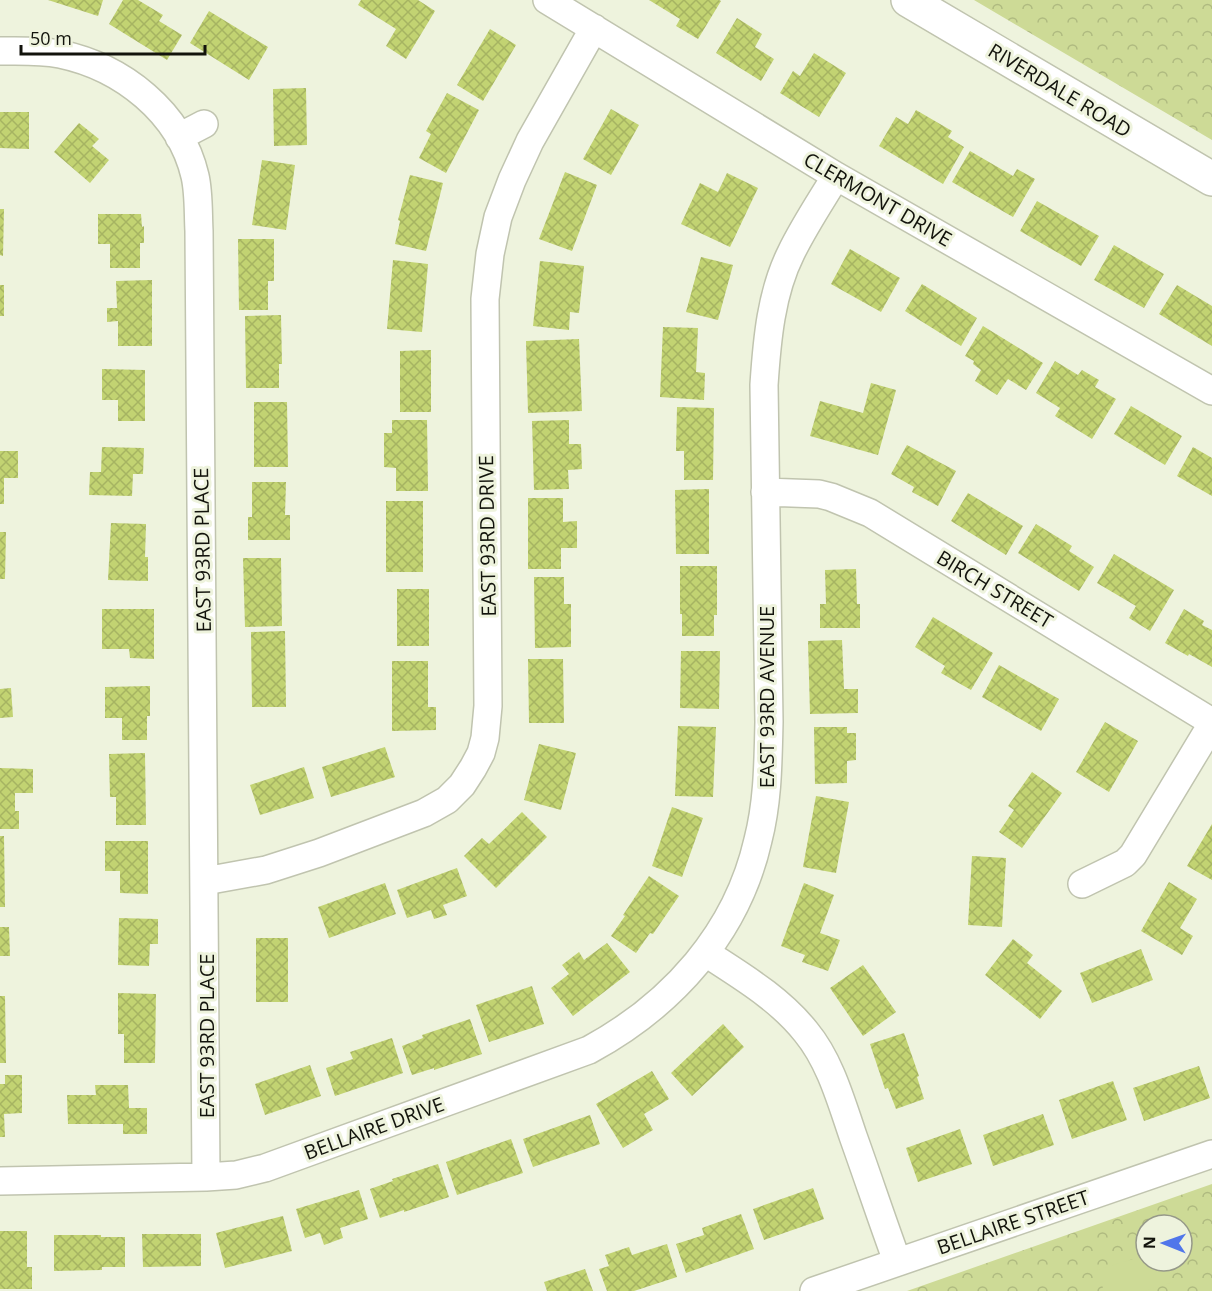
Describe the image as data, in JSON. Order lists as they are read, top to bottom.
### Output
{
  "streets": {
    "street": [
      "RIVERDALE ROAD",
      "CLERMONT DRIVE",
      "EAST 93RD DRIVE",
      "EAST 93RD PLACE",
      "BIRCH STREET",
      "EAST 93RD AVENUE",
      "BELLAIRE DRIVE",
      "BELLAIRE STREET"
    ]
  },
  "crossings": [
    ["CLERMONT DRIVE", "EAST 93RD DRIVE"],
    ["CLERMONT DRIVE", "EAST 93RD AVENUE"],
    ["EAST 93RD DRIVE", "EAST 93RD PLACE"],
    ["EAST 93RD PLACE", "BELLAIRE DRIVE"],
    ["BIRCH STREET", "EAST 93RD AVENUE"],
    ["EAST 93RD AVENUE", "BELLAIRE DRIVE"]
  ],
  "scale_bar": "50 m",
  "north": "left"
}
